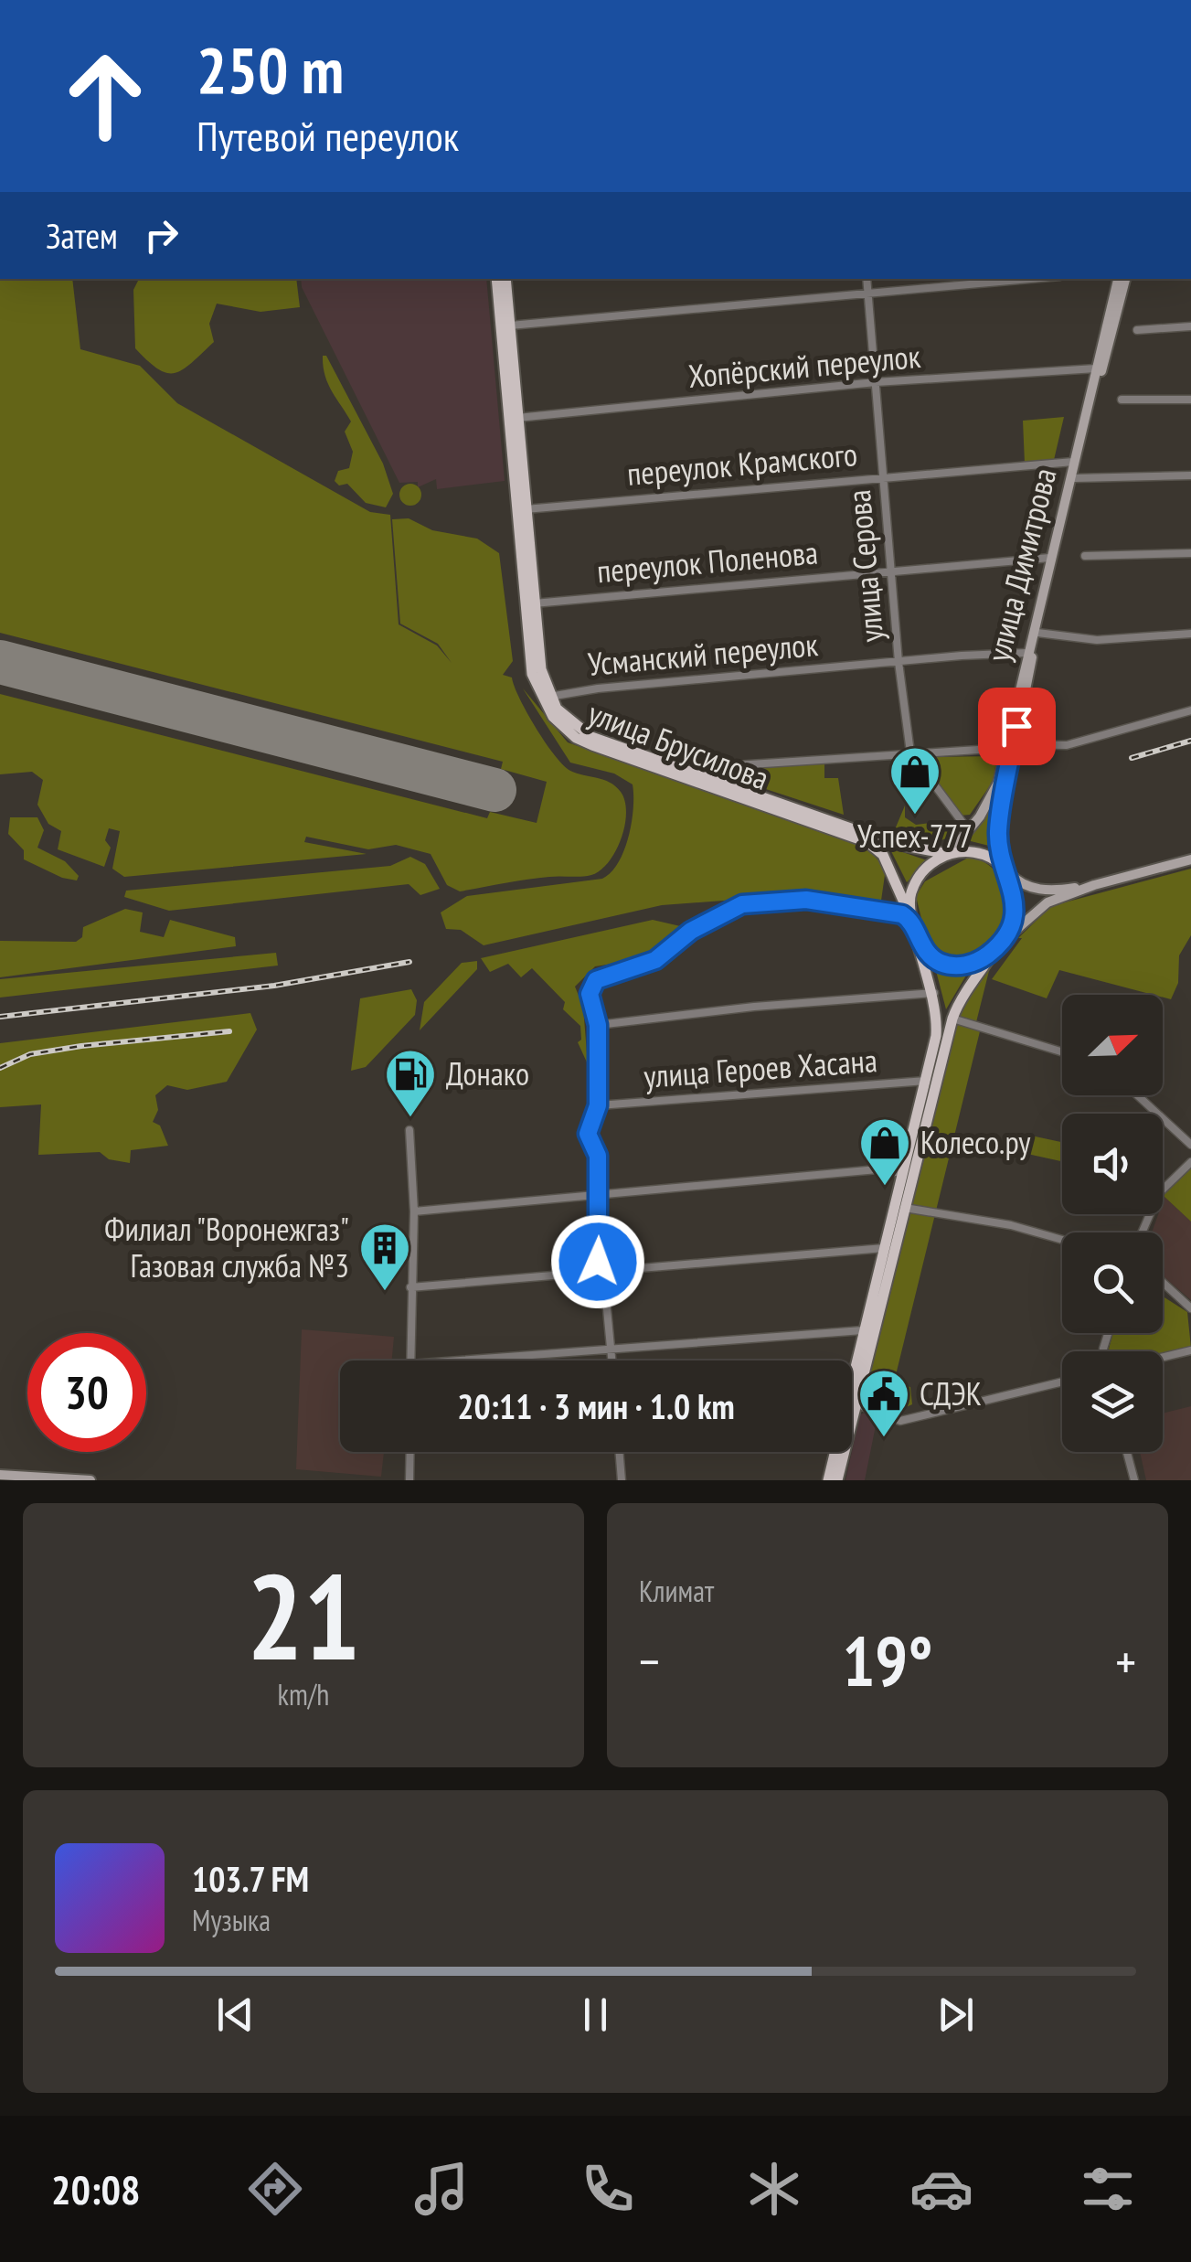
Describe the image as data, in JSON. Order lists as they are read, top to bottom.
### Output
{
  "streets": {
    "main road": ["улица Димитрова", "улица Брусилова"],
    "street": [
      "Хопёрский переулок",
      "переулок Крамского",
      "переулок Поленова",
      "улица Серова",
      "Усманский переулок",
      "улица Героев Хасана"
    ]
  },
  "crossings": [
    ["Хопёрский переулок", "улица Димитрова"],
    ["Хопёрский переулок", "улица Серова"],
    ["Хопёрский переулок", "улица Брусилова"],
    ["переулок Крамского", "улица Димитрова"],
    ["переулок Крамского", "улица Серова"],
    ["переулок Крамского", "улица Брусилова"],
    ["переулок Поленова", "улица Димитрова"],
    ["переулок Поленова", "улица Серова"],
    ["переулок Поленова", "улица Брусилова"],
    ["улица Димитрова", "улица Серова"],
    ["улица Димитрова", "Усманский переулок"],
    ["улица Димитрова", "улица Брусилова"],
    ["улица Димитрова", "улица Героев Хасана"],
    ["улица Серова", "Усманский переулок"],
    ["Усманский переулок", "улица Брусилова"]
  ],
  "places": {
    "shop": ["Успех-777", "Колесо.ру"],
    "fuel station": ["Донако"],
    "building": ["Филиал \"Воронежгаз\" Газовая служба №3"],
    "public building": ["СДЭК"]
  },
  "north": "top right",
  "page": {
    "turn": ["250 m", "Путевой переулок"],
    "then": "Затем",
    "limit": "30",
    "trip": "20:11 · 3 мин · 1.0 km",
    "tile": [
      ["21", "km/h"],
      "Климат"
    ],
    "heat": ["−", "19°", "+"],
    "song": ["103.7 FM", "Музыка"],
    "tabs": "20:08"
  }
}
